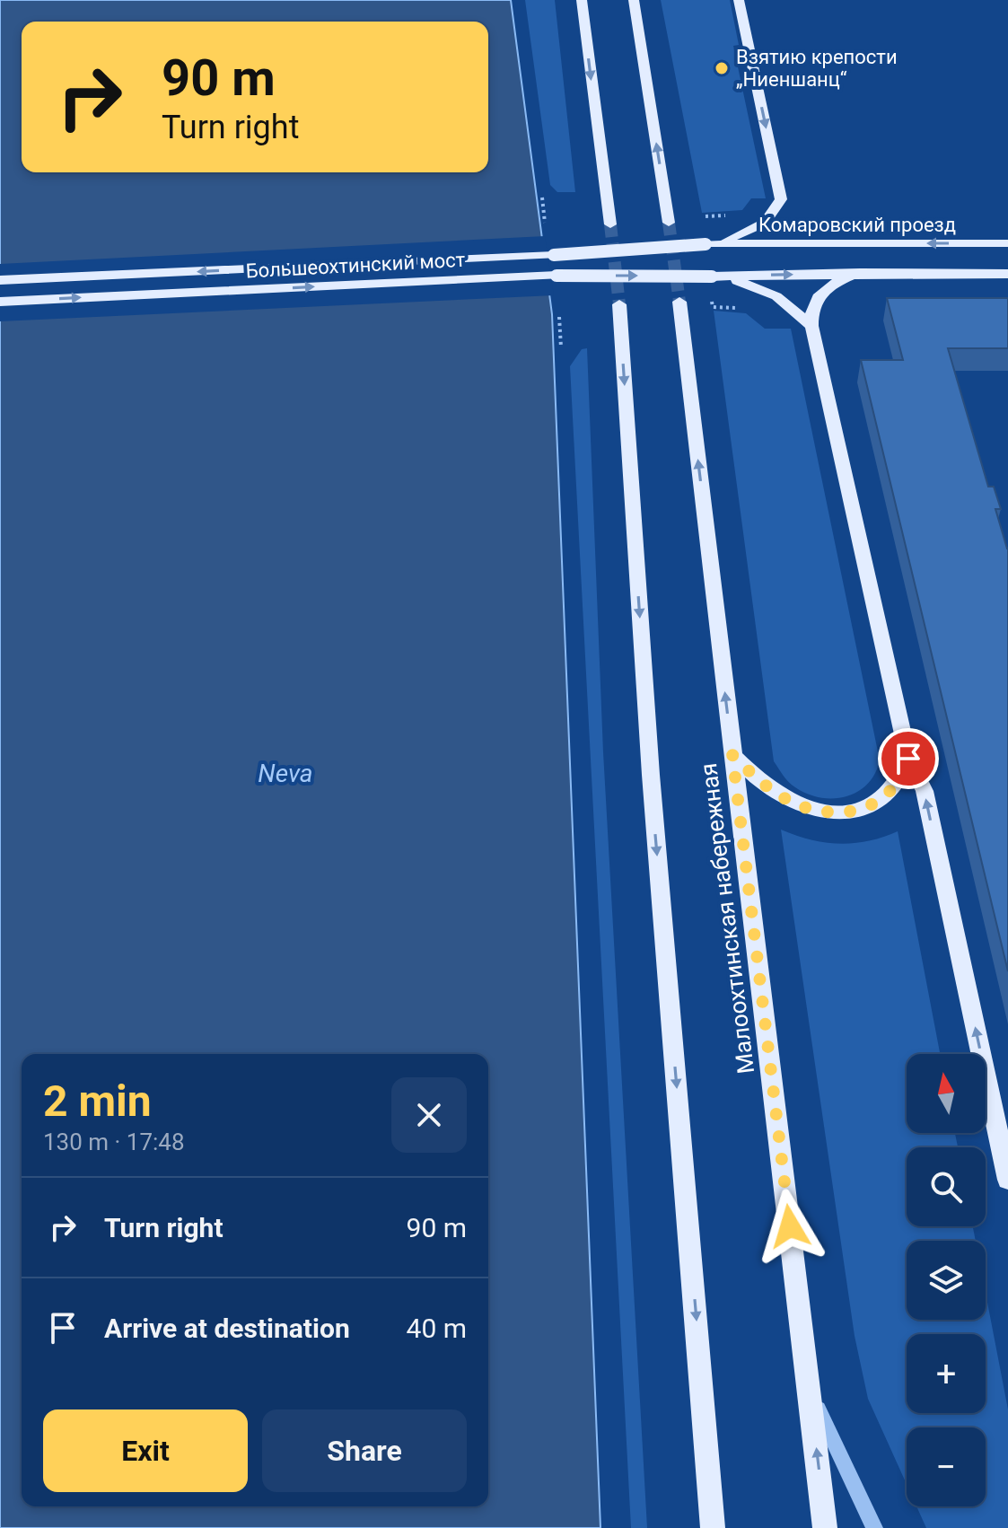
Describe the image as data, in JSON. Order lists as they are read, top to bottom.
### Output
{
  "streets": {
    "main road": ["Комаровский проезд", "Большеохтинский мост", "Малоохтинская набережная"]
  },
  "crossings": [
    ["Комаровский проезд", "Большеохтинский мост"]
  ],
  "water": ["Neva"],
  "places": ["Взятию крепости „Ниеншанц“"],
  "north": "top",
  "page": {
    "turn": ["90 m", "Turn right"],
    "map_buttons": ["+", "−"],
    "heading": ["2 min", "130 m · 17:48"],
    "list": [
      {
        "name": "Turn right",
        "value": "90 m"
      },
      {
        "name": "Arrive at destination",
        "value": "40 m"
      }
    ],
    "buttons": ["Exit", "Share"]
  }
}
